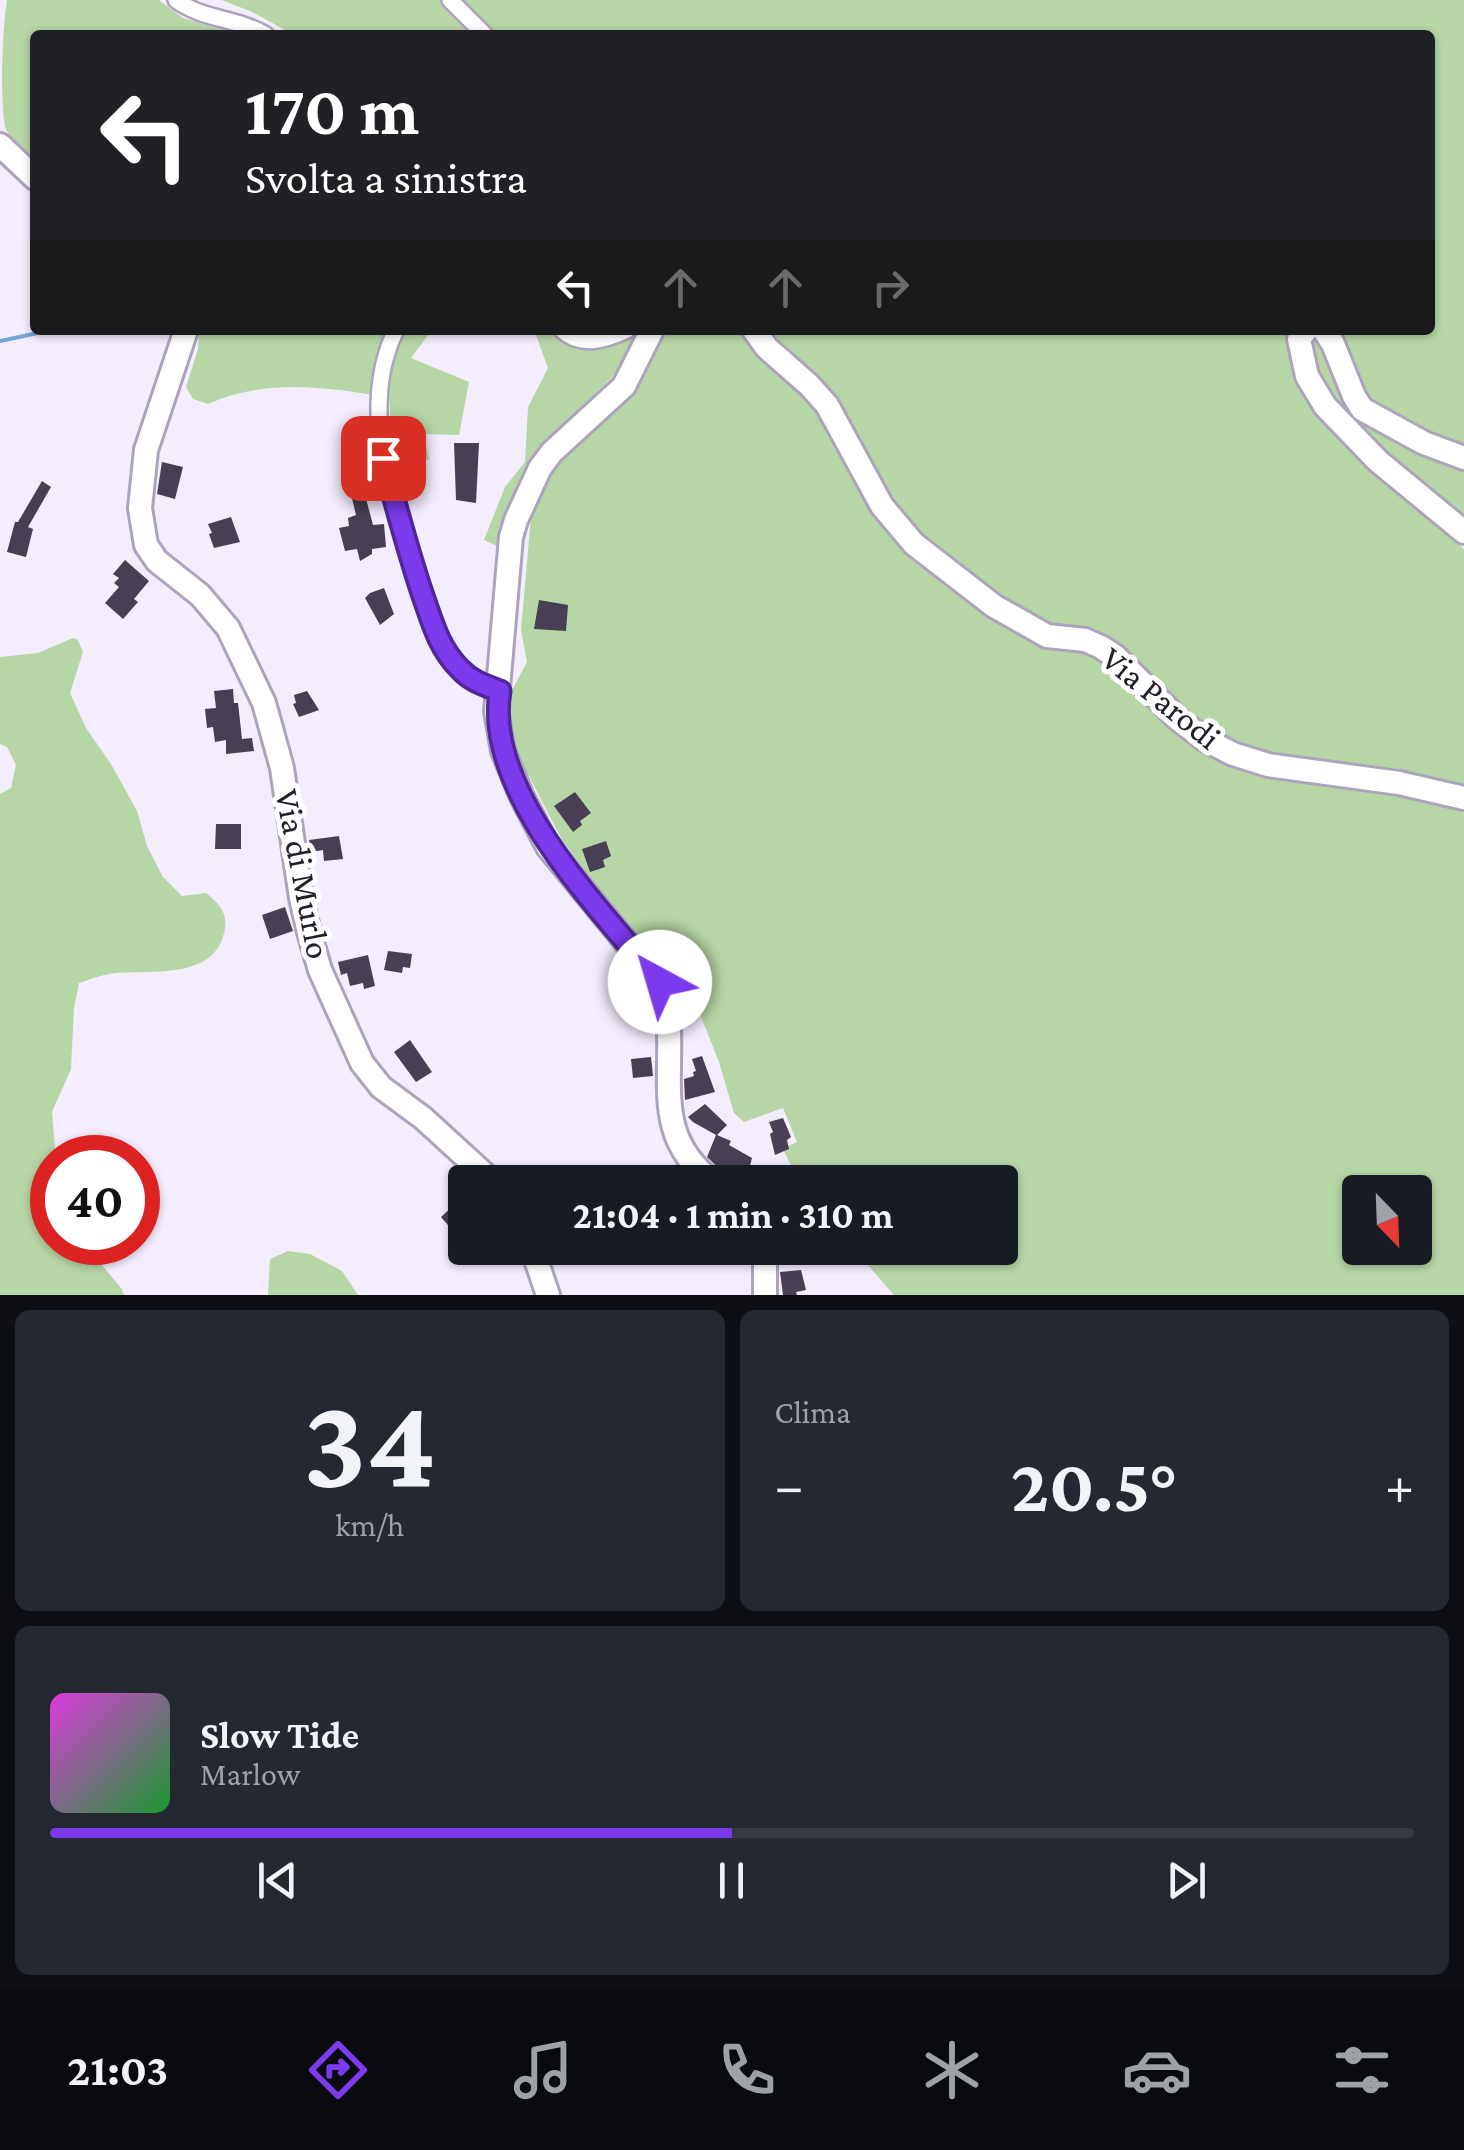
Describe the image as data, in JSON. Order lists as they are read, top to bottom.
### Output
{
  "streets": {
    "street": ["Via Parodi", "Via di Murlo"]
  },
  "north": "bottom right",
  "page": {
    "turn": ["170 m", "Svolta a sinistra"],
    "limit": "40",
    "trip": "21:04 · 1 min · 310 m",
    "tile": [
      ["34", "km/h"],
      "Clima"
    ],
    "heat": ["−", "20.5°", "+"],
    "song": ["Slow Tide", "Marlow"],
    "tabs": "21:03"
  }
}
